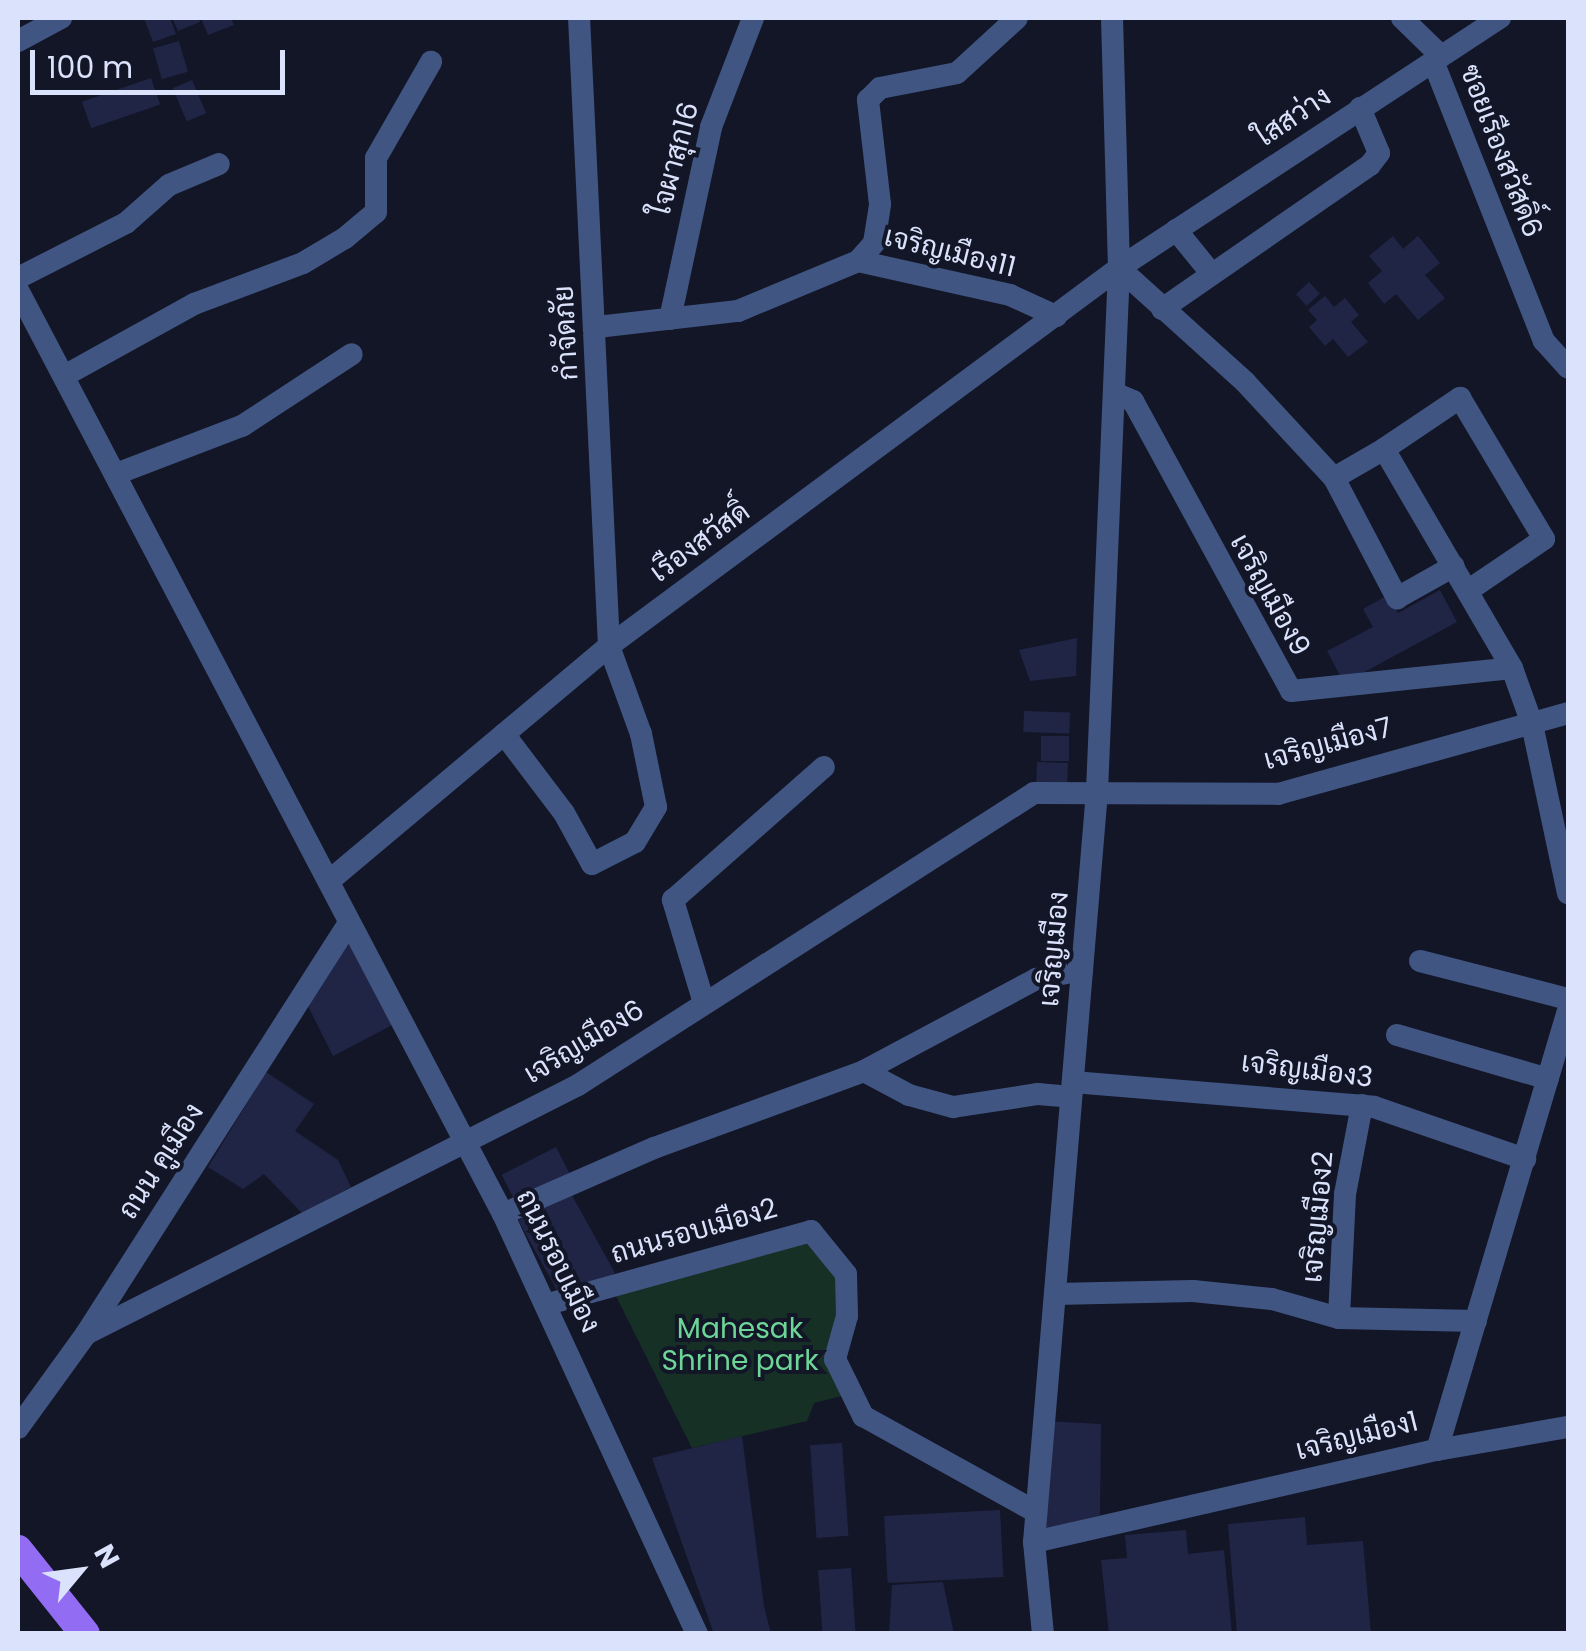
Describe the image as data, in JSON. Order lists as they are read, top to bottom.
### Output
{
  "streets": {
    "street": [
      "ใสสว่าง",
      "ซอยเรืองสวัสดิ์6",
      "ใจผาสุก16",
      "เจริญเมือง11",
      "กำจัดภัย",
      "เรืองสวัสดิ์",
      "เจริญเมือง9",
      "เจริญเมือง7",
      "เจริญเมือง",
      "เจริญเมือง6",
      "เจริญเมือง3",
      "ถนน คูเมือง",
      "เจริญเมือง2",
      "ถนนรอบเมือง2",
      "ถนนรอบเมือง",
      "เจริญเมือง1"
    ]
  },
  "crossings": [
    ["ใสสว่าง", "ซอยเรืองสวัสดิ์6"],
    ["ใสสว่าง", "เรืองสวัสดิ์"],
    ["ใสสว่าง", "เจริญเมือง"],
    ["ใจผาสุก16", "เจริญเมือง11"],
    ["เจริญเมือง11", "กำจัดภัย"],
    ["เจริญเมือง11", "เรืองสวัสดิ์"],
    ["กำจัดภัย", "เรืองสวัสดิ์"],
    ["เรืองสวัสดิ์", "เจริญเมือง"],
    ["เรืองสวัสดิ์", "ถนนรอบเมือง"],
    ["เจริญเมือง9", "เจริญเมือง"],
    ["เจริญเมือง7", "เจริญเมือง"],
    ["เจริญเมือง7", "เจริญเมือง6"],
    ["เจริญเมือง", "เจริญเมือง6"],
    ["เจริญเมือง", "เจริญเมือง3"],
    ["เจริญเมือง", "ถนนรอบเมือง2"],
    ["เจริญเมือง", "เจริญเมือง1"],
    ["เจริญเมือง6", "ถนน คูเมือง"],
    ["เจริญเมือง6", "ถนนรอบเมือง"],
    ["เจริญเมือง3", "เจริญเมือง2"],
    ["เจริญเมือง3", "เจริญเมือง1"],
    ["ถนน คูเมือง", "ถนนรอบเมือง"],
    ["เจริญเมือง2", "เจริญเมือง1"],
    ["ถนนรอบเมือง2", "ถนนรอบเมือง"]
  ],
  "parks": ["Mahesak Shrine park"],
  "scale_bar": "100 m",
  "north": "top right"
}
